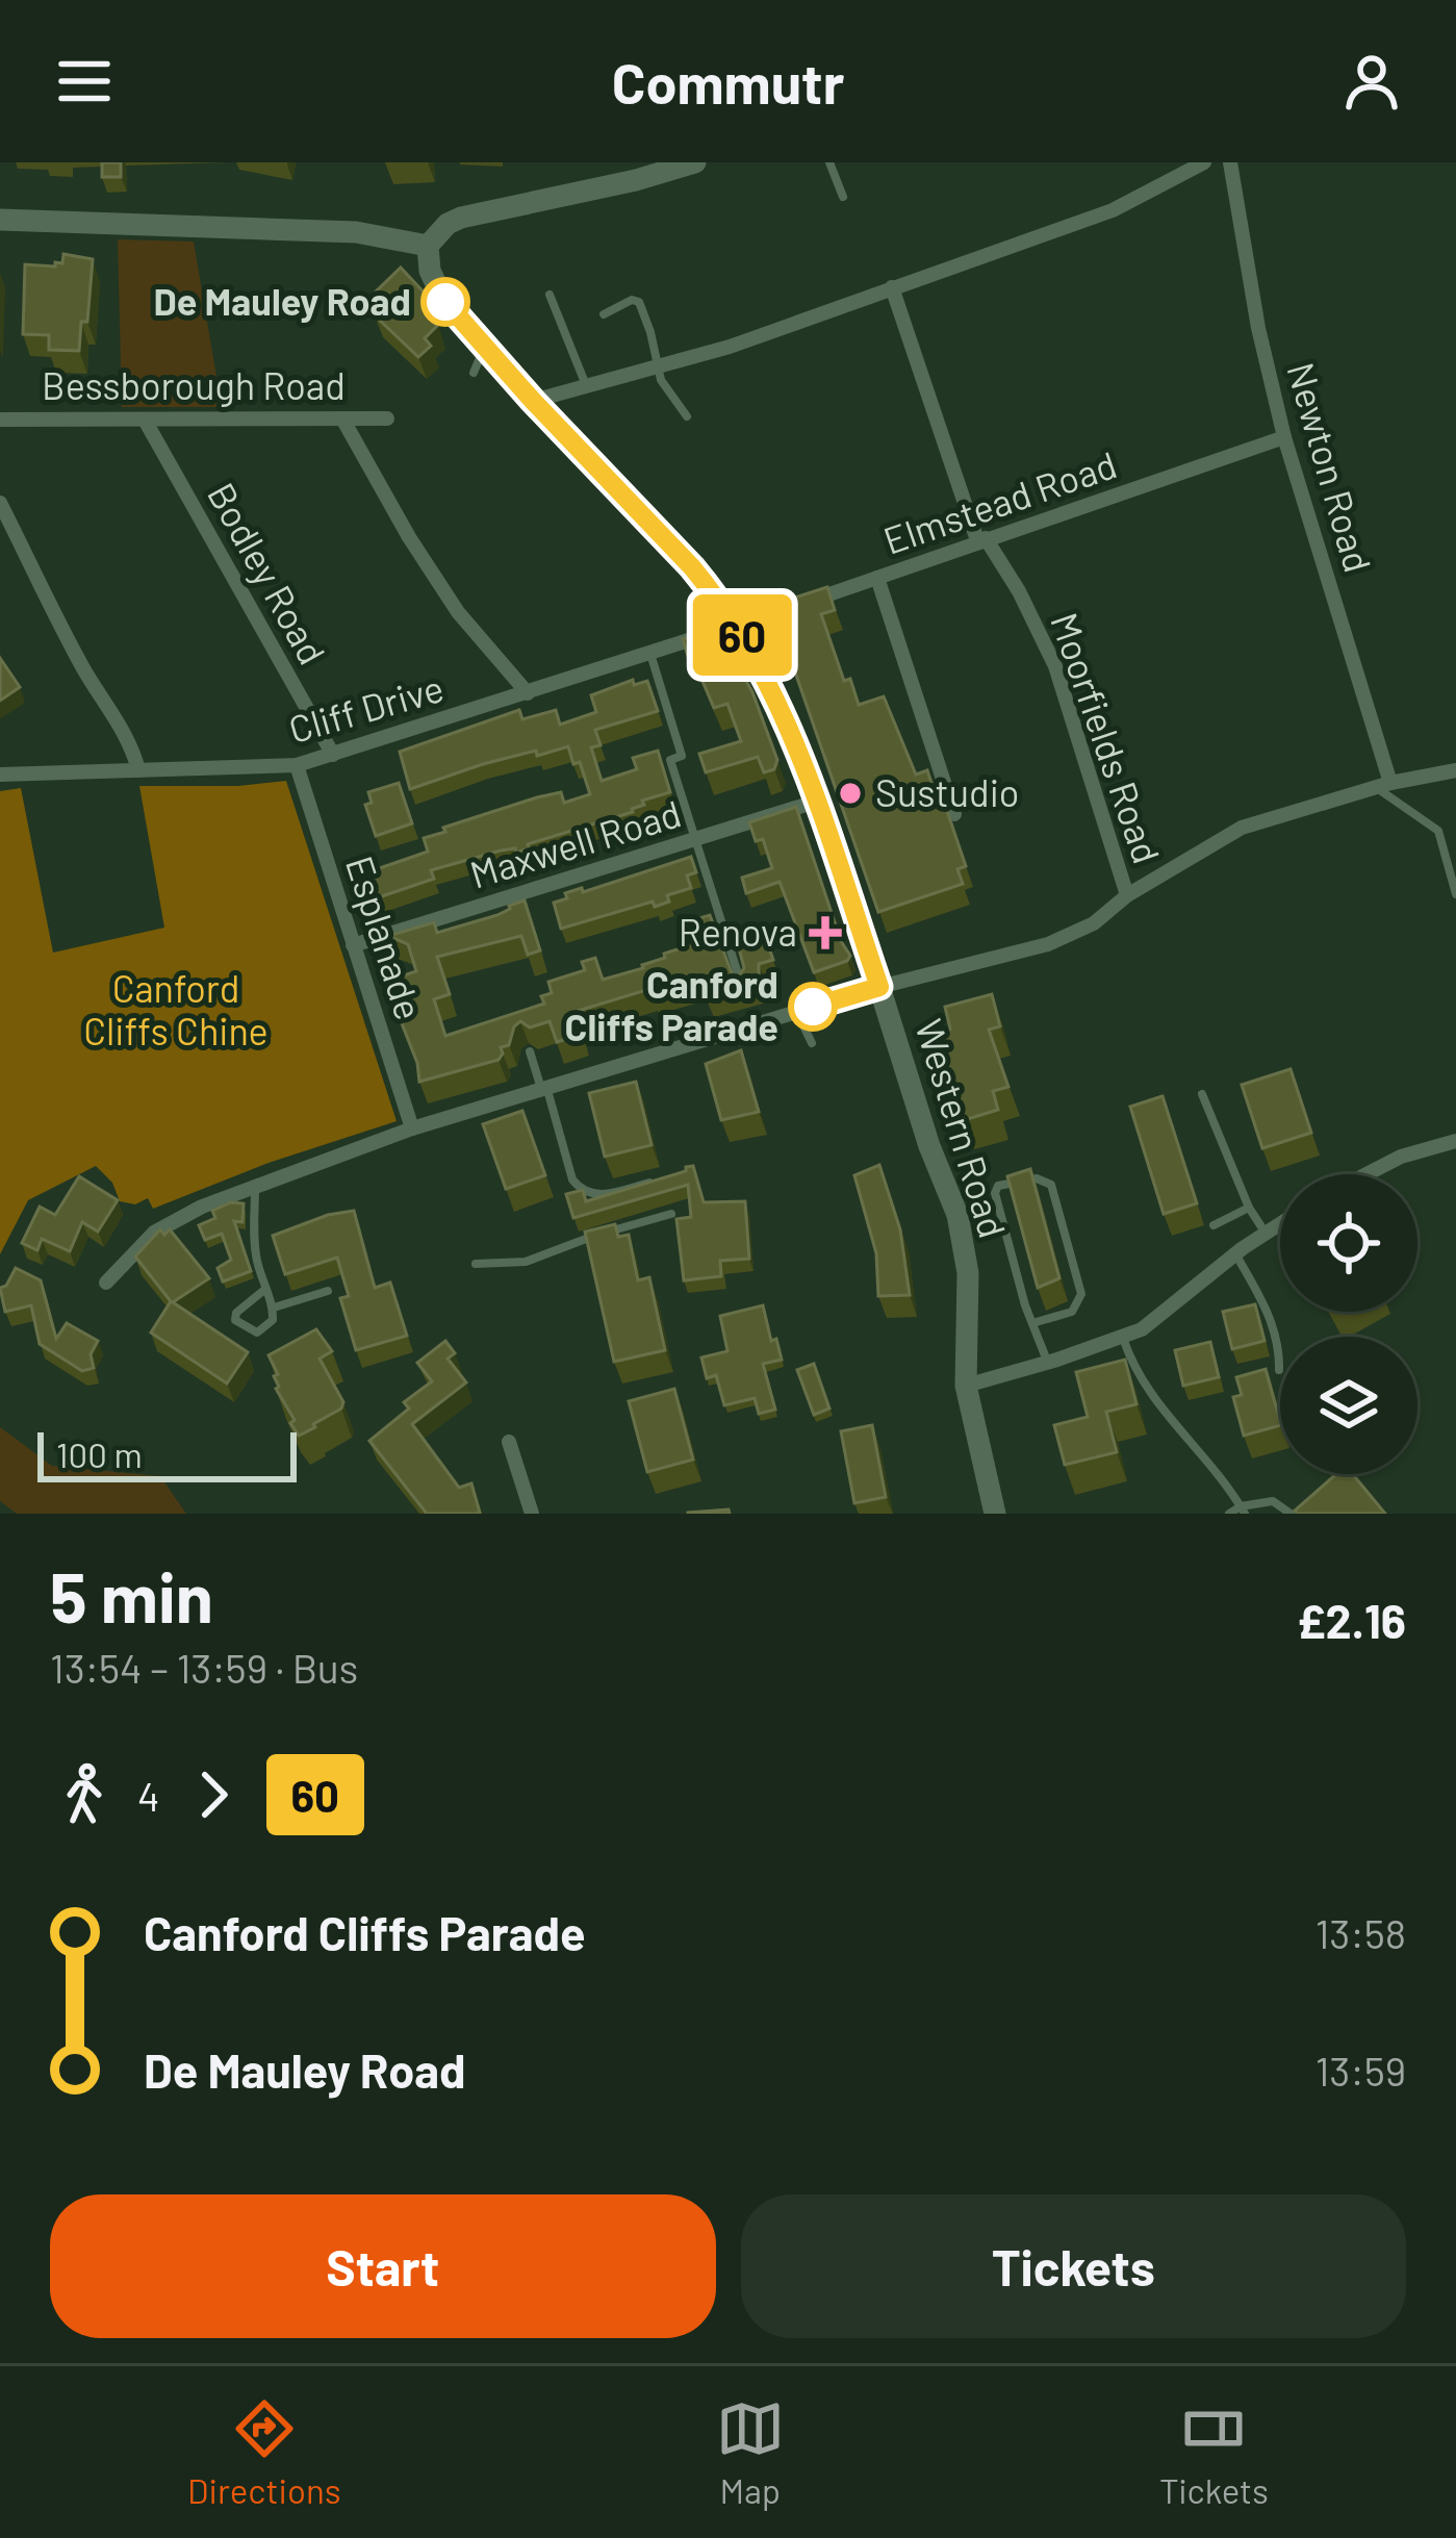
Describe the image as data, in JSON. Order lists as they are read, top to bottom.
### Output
{
  "streets": {
    "main road": ["Western Road"],
    "street": [
      "Bessborough Road",
      "Newton Road",
      "Elmstead Road",
      "Bodley Road",
      "Cliff Drive",
      "Moorfields Road",
      "Maxwell Road",
      "Esplanade"
    ]
  },
  "crossings": [
    ["Bessborough Road", "Bodley Road"],
    ["Newton Road", "Elmstead Road"],
    ["Elmstead Road", "Cliff Drive"],
    ["Elmstead Road", "Moorfields Road"],
    ["Elmstead Road", "Western Road"],
    ["Bodley Road", "Cliff Drive"],
    ["Cliff Drive", "Esplanade"],
    ["Cliff Drive", "Western Road"],
    ["Maxwell Road", "Esplanade"],
    ["Maxwell Road", "Western Road"]
  ],
  "parks": ["Canford Cliffs Chine"],
  "places": {
    "other": ["De Mauley Road", "Sustudio", "Canford Cliffs Parade"],
    "health": ["Renova"]
  },
  "lines": ["bus line 60"],
  "scale_bar": "100 m",
  "page": {
    "header": "Commutr",
    "on_map": "60",
    "scale": "100 m",
    "heading": ["5 min", "13:54 – 13:59 · Bus", "£2.16"],
    "legs": ["4", "60"],
    "list": [
      {
        "name": "Canford Cliffs Parade",
        "value": "13:58"
      },
      {
        "name": "De Mauley Road",
        "value": "13:59"
      }
    ],
    "buttons": ["Start", "Tickets"],
    "tabs": ["Directions", "Map", "Tickets"]
  }
}
